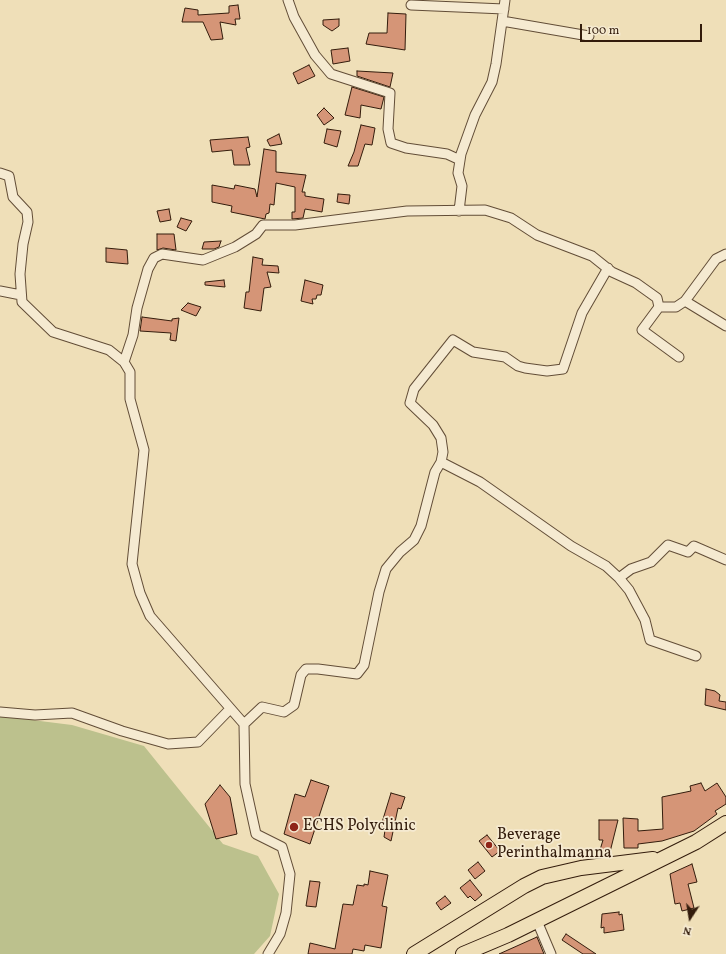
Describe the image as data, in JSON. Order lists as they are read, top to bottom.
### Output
{
  "places": ["ECHS Polyclinic", "Beverage Perinthalmanna"],
  "scale_bar": "100 m",
  "north": "bottom"
}
